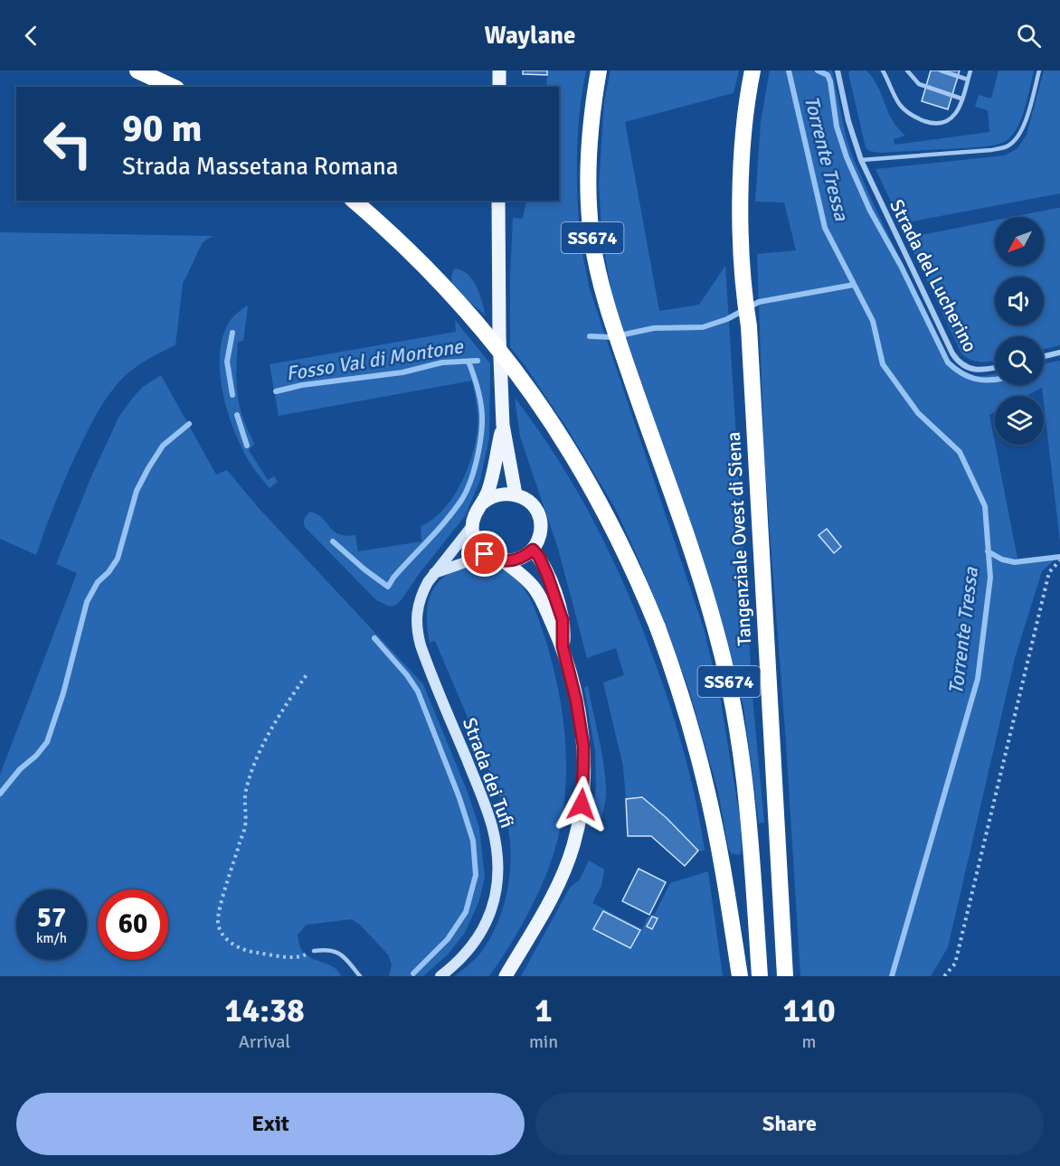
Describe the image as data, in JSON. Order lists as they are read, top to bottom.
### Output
{
  "streets": {
    "highway": ["SS674", "Tangenziale Ovest di Siena"],
    "street": ["Strada del Lucherino", "Strada dei Tufi"]
  },
  "crossings": [
    ["SS674", "Tangenziale Ovest di Siena"]
  ],
  "water": ["Torrente Tressa", "Fosso Val di Montone"],
  "north": "bottom left",
  "page": {
    "header": "Waylane",
    "turn": ["90 m", "Strada Massetana Romana"],
    "speed": "57 km/h",
    "limit": "60",
    "eta": [
      "14:38",
      "Arrival",
      "1",
      "min",
      "110",
      "m"
    ],
    "buttons": ["Exit", "Share"]
  }
}
